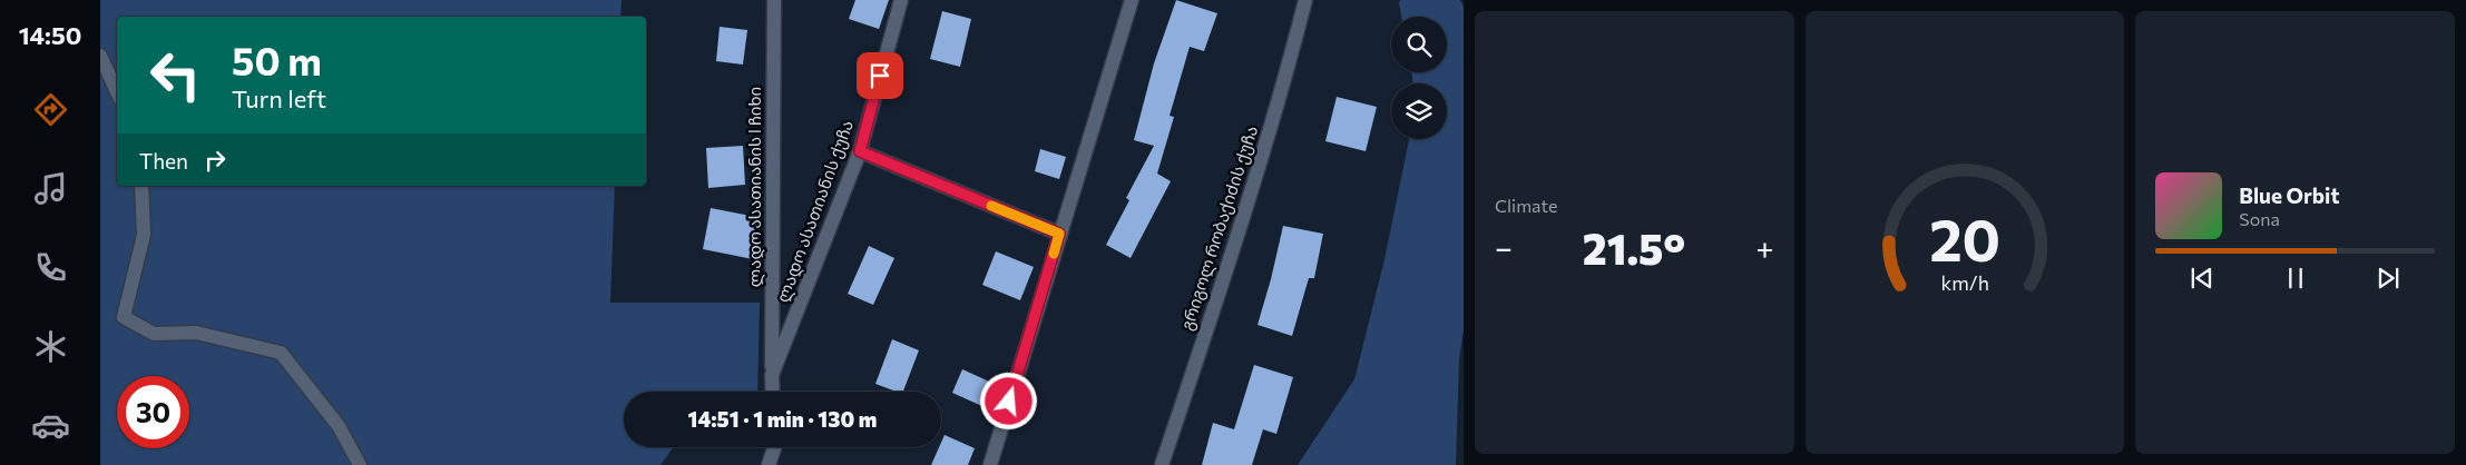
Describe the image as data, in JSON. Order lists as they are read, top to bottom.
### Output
{
  "streets": {
    "street": ["ლადო ასათიანის I ჩიხი", "ლადო ასათიანის ქუჩა", "გრიგოლ რობაქიძის ქუჩა"]
  },
  "crossings": [
    ["ლადო ასათიანის I ჩიხი", "ლადო ასათიანის ქუჩა"]
  ],
  "page": {
    "tabs": "14:50",
    "tile": "Climate",
    "turn": ["50 m", "Turn left"],
    "then": "Then",
    "song": ["Blue Orbit", "Sona"],
    "heat": ["−", "21.5°", "+"],
    "limit": "30",
    "trip": "14:51 · 1 min · 130 m",
    "gauge": ["20", "km/h"]
  }
}
